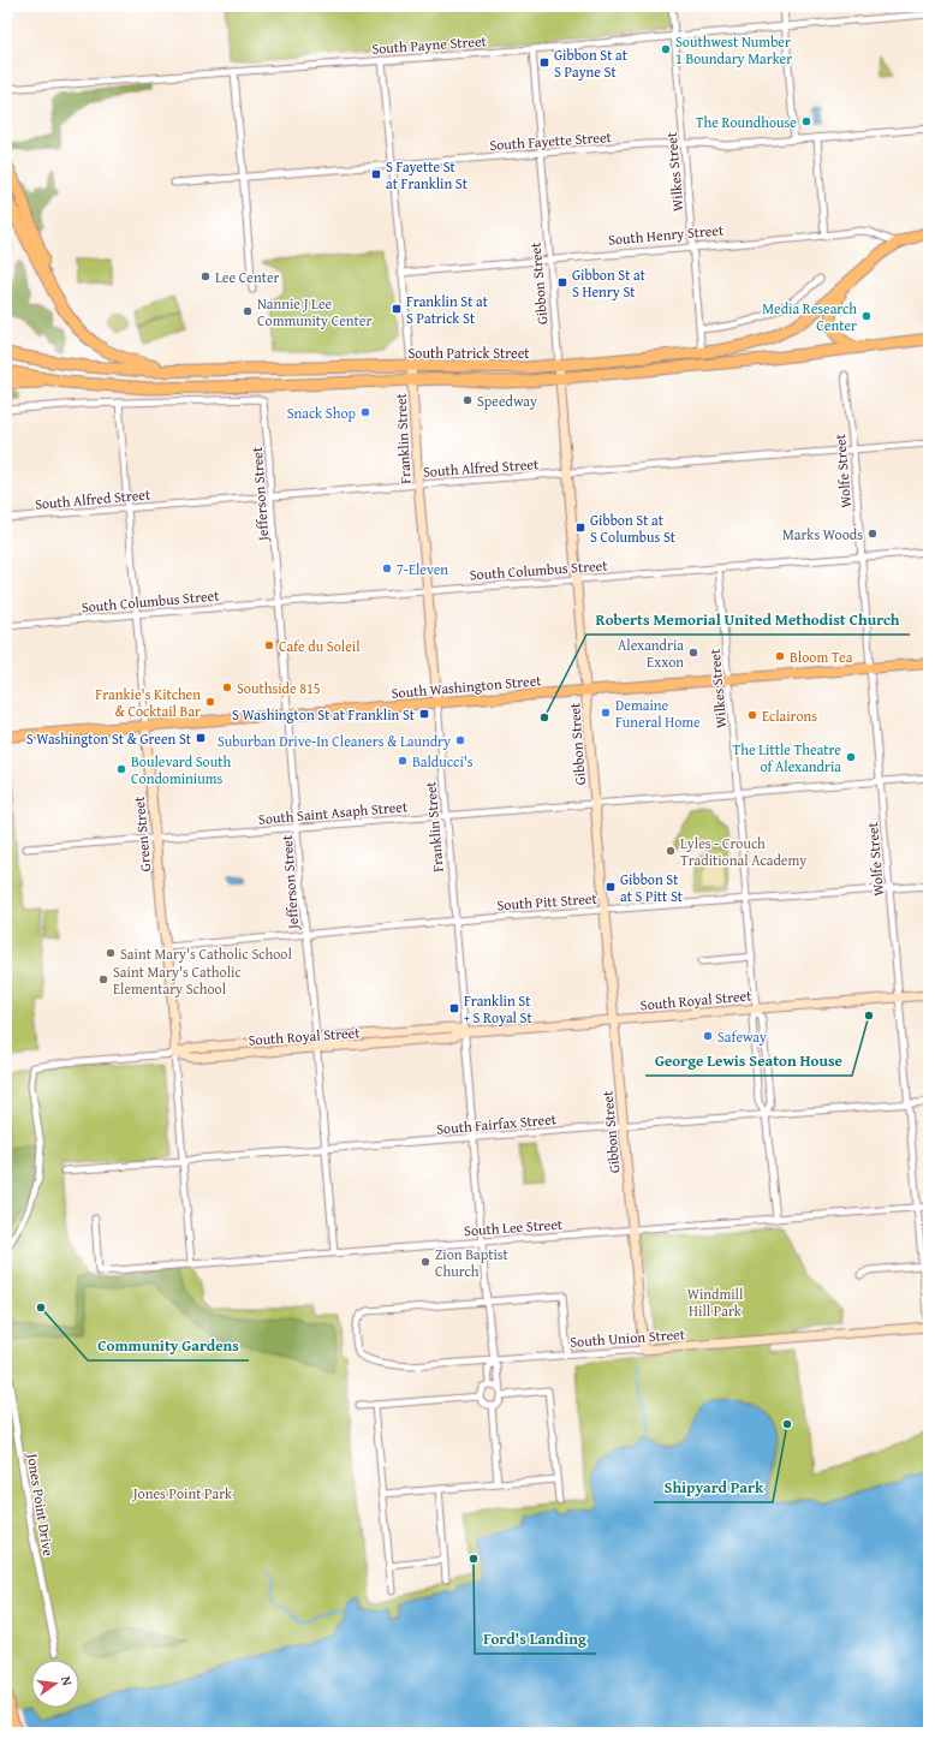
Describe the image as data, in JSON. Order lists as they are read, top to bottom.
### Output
{
  "streets": {
    "highway": ["South Patrick Street"],
    "main road": ["South Washington Street"],
    "street": [
      "South Payne Street",
      "South Fayette Street",
      "Wilkes Street",
      "South Henry Street",
      "Gibbon Street",
      "Franklin Street",
      "South Alfred Street",
      "Wolfe Street",
      "Jefferson Street",
      "South Columbus Street",
      "South Saint Asaph Street",
      "Green Street",
      "South Pitt Street",
      "South Royal Street",
      "South Fairfax Street",
      "South Lee Street",
      "South Union Street",
      "Jones Point Drive"
    ]
  },
  "crossings": [
    ["South Payne Street", "Wilkes Street"],
    ["South Payne Street", "Gibbon Street"],
    ["South Payne Street", "Franklin Street"],
    ["South Fayette Street", "Wilkes Street"],
    ["South Fayette Street", "Gibbon Street"],
    ["South Fayette Street", "Franklin Street"],
    ["Wilkes Street", "South Henry Street"],
    ["Wilkes Street", "South Patrick Street"],
    ["Wilkes Street", "South Columbus Street"],
    ["Wilkes Street", "South Washington Street"],
    ["Wilkes Street", "South Saint Asaph Street"],
    ["Wilkes Street", "South Pitt Street"],
    ["Wilkes Street", "South Royal Street"],
    ["Wilkes Street", "South Fairfax Street"],
    ["Wilkes Street", "South Lee Street"],
    ["South Henry Street", "Gibbon Street"],
    ["South Henry Street", "South Patrick Street"],
    ["South Henry Street", "Franklin Street"],
    ["Gibbon Street", "South Patrick Street"],
    ["Gibbon Street", "South Alfred Street"],
    ["Gibbon Street", "South Columbus Street"],
    ["Gibbon Street", "South Washington Street"],
    ["Gibbon Street", "South Saint Asaph Street"],
    ["Gibbon Street", "South Pitt Street"],
    ["Gibbon Street", "South Royal Street"],
    ["Gibbon Street", "South Fairfax Street"],
    ["Gibbon Street", "South Lee Street"],
    ["Gibbon Street", "South Union Street"],
    ["South Patrick Street", "Franklin Street"],
    ["Franklin Street", "South Alfred Street"],
    ["Franklin Street", "South Columbus Street"],
    ["Franklin Street", "South Washington Street"],
    ["Franklin Street", "South Saint Asaph Street"],
    ["Franklin Street", "South Pitt Street"],
    ["Franklin Street", "South Royal Street"],
    ["Franklin Street", "South Fairfax Street"],
    ["Franklin Street", "South Lee Street"],
    ["Franklin Street", "South Union Street"],
    ["South Alfred Street", "Wolfe Street"],
    ["South Alfred Street", "Jefferson Street"],
    ["South Alfred Street", "Green Street"],
    ["Wolfe Street", "South Columbus Street"],
    ["Wolfe Street", "South Washington Street"],
    ["Wolfe Street", "South Saint Asaph Street"],
    ["Wolfe Street", "South Pitt Street"],
    ["Wolfe Street", "South Royal Street"],
    ["Wolfe Street", "South Fairfax Street"],
    ["Wolfe Street", "South Lee Street"],
    ["Wolfe Street", "South Union Street"],
    ["Jefferson Street", "South Columbus Street"],
    ["Jefferson Street", "South Washington Street"],
    ["Jefferson Street", "South Saint Asaph Street"],
    ["Jefferson Street", "Green Street"],
    ["Jefferson Street", "South Pitt Street"],
    ["Jefferson Street", "South Royal Street"],
    ["Jefferson Street", "South Fairfax Street"],
    ["Jefferson Street", "South Lee Street"],
    ["South Columbus Street", "Green Street"],
    ["South Washington Street", "Green Street"],
    ["South Saint Asaph Street", "Green Street"],
    ["Green Street", "South Pitt Street"],
    ["Green Street", "South Royal Street"],
    ["Green Street", "South Fairfax Street"],
    ["Green Street", "South Lee Street"]
  ],
  "parks": ["Windmill Hill Park", "Jones Point Park"],
  "places": {
    "other": [
      "Southwest Number 1 Boundary Marker",
      "The Roundhouse",
      "Lee Center",
      "Nannie J Lee Community Center",
      "Media Research Center",
      "Speedway",
      "Snack Shop",
      "Marks Woods",
      "7-Eleven",
      "Cafe du Soleil",
      "Alexandria Exxon",
      "Bloom Tea",
      "Southside 815",
      "Frankie's Kitchen & Cocktail Bar",
      "Demaine Funeral Home",
      "Eclairons",
      "Roberts Memorial United Methodist Church",
      "Suburban Drive-In Cleaners & Laundry",
      "The Little Theatre of Alexandria",
      "Balducci's",
      "Boulevard South Condominiums",
      "Lyles - Crouch Traditional Academy",
      "Saint Mary's Catholic School",
      "Saint Mary's Catholic Elementary School",
      "George Lewis Seaton House",
      "Safeway",
      "Zion Baptist Church",
      "Community Gardens",
      "Shipyard Park",
      "Ford's Landing"
    ],
    "transit": [
      "Gibbon St at S Payne St",
      "S Fayette St at Franklin St",
      "Gibbon St at S Henry St",
      "Franklin St at S Patrick St",
      "Gibbon St at S Columbus St",
      "S Washington St at Franklin St",
      "S Washington St & Green St",
      "Gibbon St at S Pitt St",
      "Franklin St + S Royal St"
    ]
  },
  "north": "right"
}
